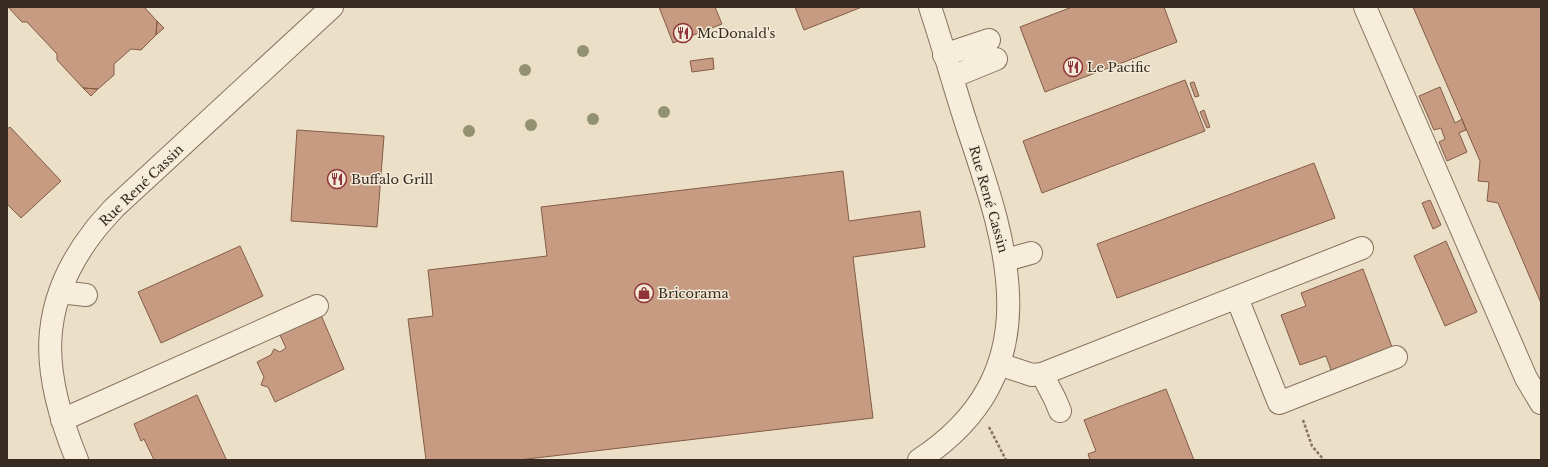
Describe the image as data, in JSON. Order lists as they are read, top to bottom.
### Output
{
  "streets": {
    "street": ["Rue René Cassin"]
  },
  "places": {
    "restaurant": ["McDonald's", "Le Pacific", "Buffalo Grill"],
    "shop": ["Bricorama"]
  }
}
